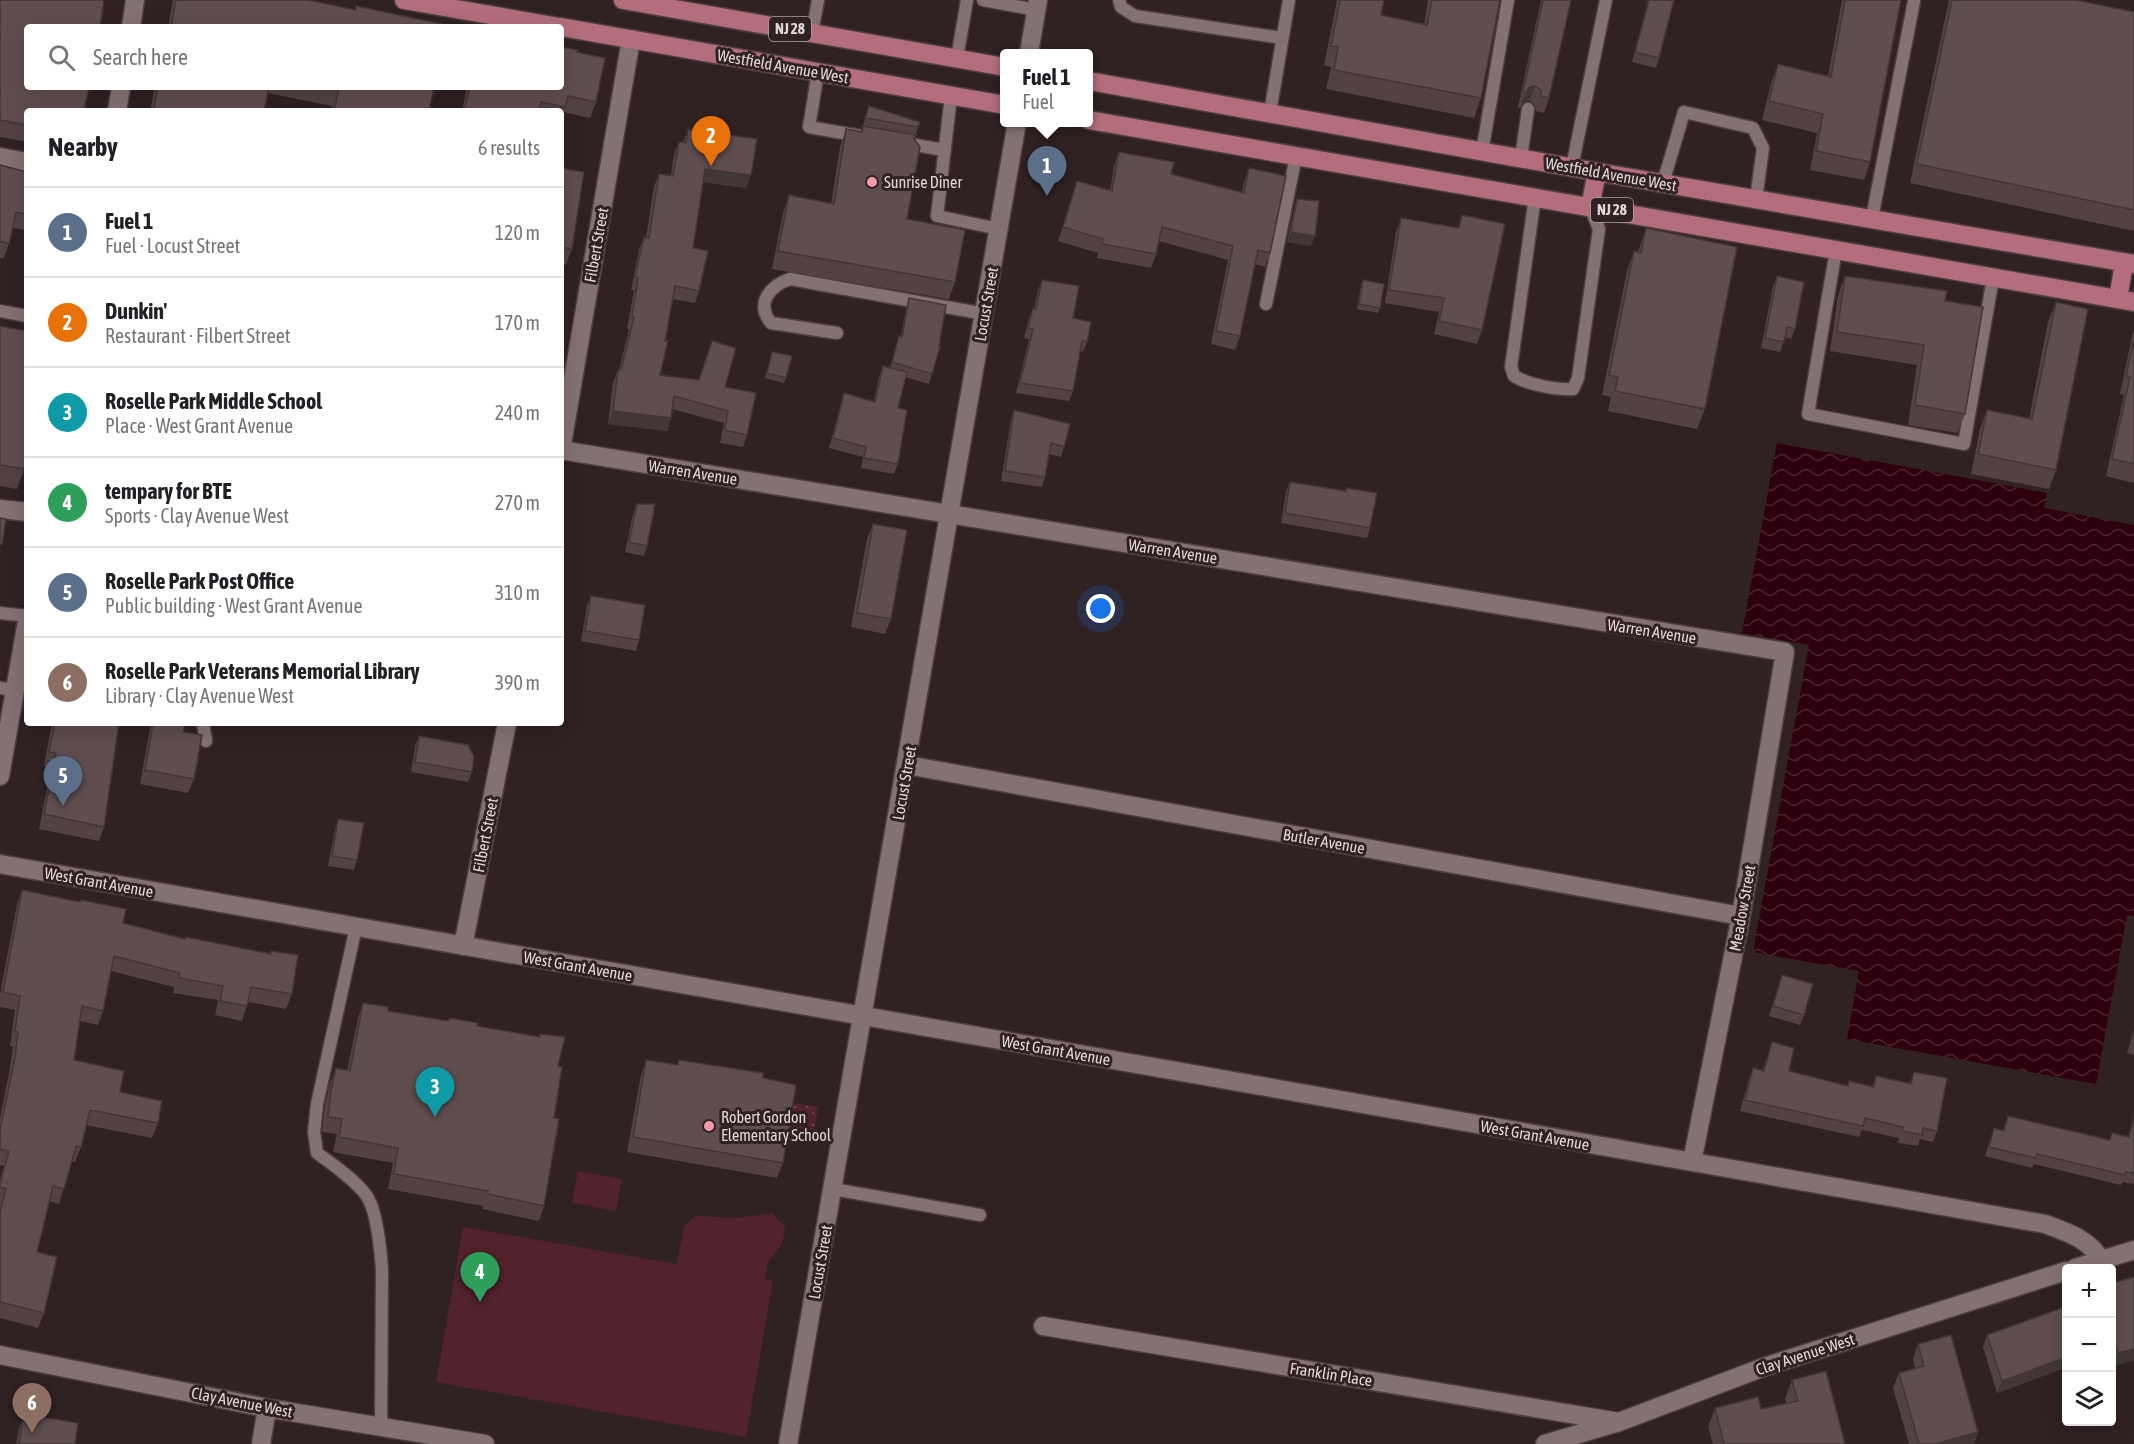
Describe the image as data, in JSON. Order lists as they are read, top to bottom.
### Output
{
  "streets": {
    "main road": ["NJ 28", "Westfield Avenue West"],
    "street": [
      "Filbert Street",
      "Locust Street",
      "Warren Avenue",
      "Butler Avenue",
      "West Grant Avenue",
      "Meadow Street",
      "Clay Avenue West",
      "Franklin Place"
    ]
  },
  "crossings": [
    ["Westfield Avenue West", "Filbert Street"],
    ["Filbert Street", "West Grant Avenue"],
    ["Locust Street", "Warren Avenue"],
    ["Locust Street", "Butler Avenue"],
    ["Locust Street", "West Grant Avenue"],
    ["Warren Avenue", "Meadow Street"],
    ["Butler Avenue", "Meadow Street"],
    ["West Grant Avenue", "Meadow Street"],
    ["Clay Avenue West", "Franklin Place"]
  ],
  "places": ["Sunrise Diner", "Robert Gordon Elementary School"],
  "page": {
    "search": "Search here",
    "popup": ["Fuel 1", "Fuel"],
    "heading": ["Nearby", "6 results"],
    "pins": [
      "2",
      "1",
      "5",
      "3",
      "4",
      "6"
    ],
    "list": [
      {
        "mark": "1",
        "name": "Fuel 1",
        "note": "Fuel · Locust Street",
        "value": "120 m"
      },
      {
        "mark": "2",
        "name": "Dunkin'",
        "note": "Restaurant · Filbert Street",
        "value": "170 m"
      },
      {
        "mark": "3",
        "name": "Roselle Park Middle School",
        "note": "Place · West Grant Avenue",
        "value": "240 m"
      },
      {
        "mark": "4",
        "name": "tempary for BTE",
        "note": "Sports · Clay Avenue West",
        "value": "270 m"
      },
      {
        "mark": "5",
        "name": "Roselle Park Post Office",
        "note": "Public building · West Grant Avenue",
        "value": "310 m"
      },
      {
        "mark": "6",
        "name": "Roselle Park Veterans Memorial Library",
        "note": "Library · Clay Avenue West",
        "value": "390 m"
      }
    ],
    "map_buttons": ["+", "−"]
  }
}
